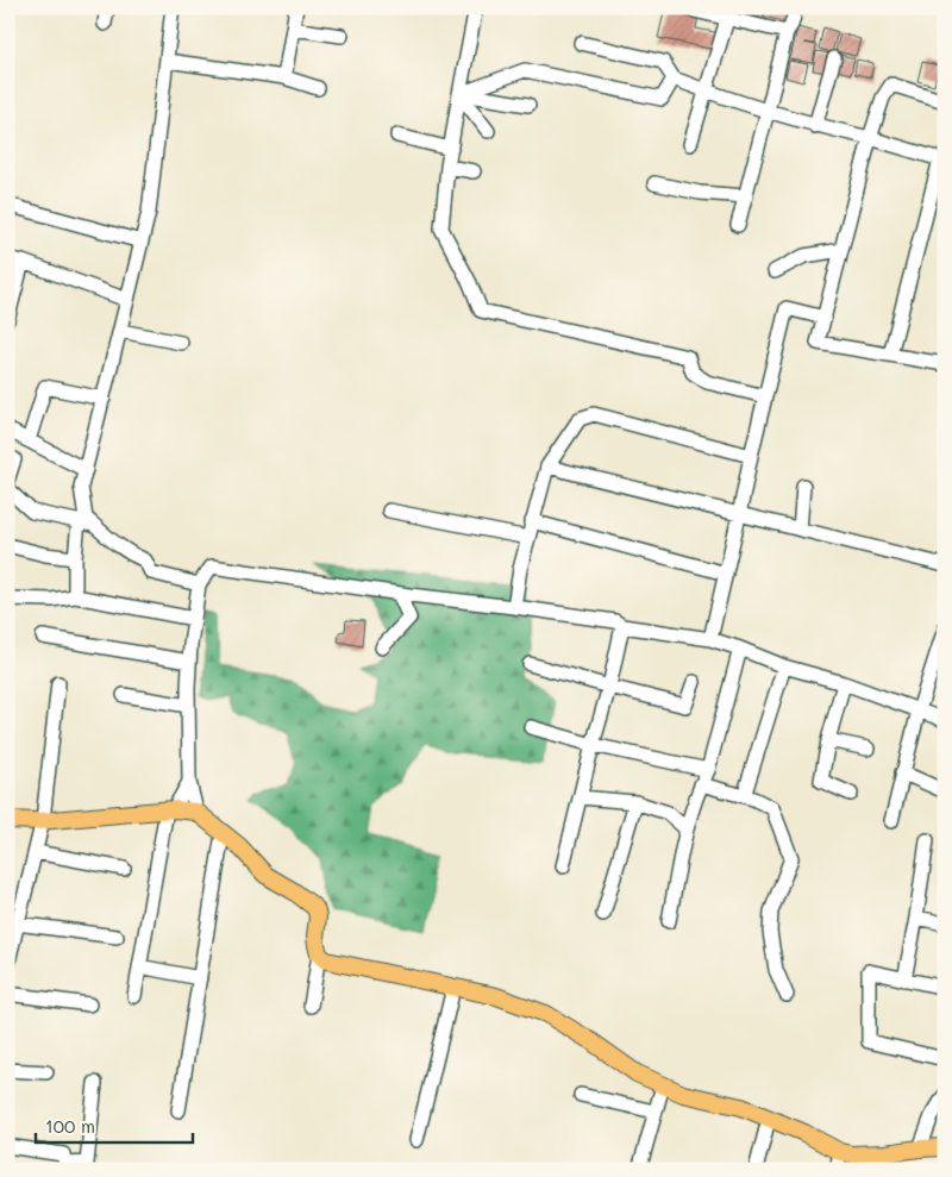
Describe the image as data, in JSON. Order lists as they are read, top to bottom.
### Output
{
  "scale_bar": "100 m"
}
